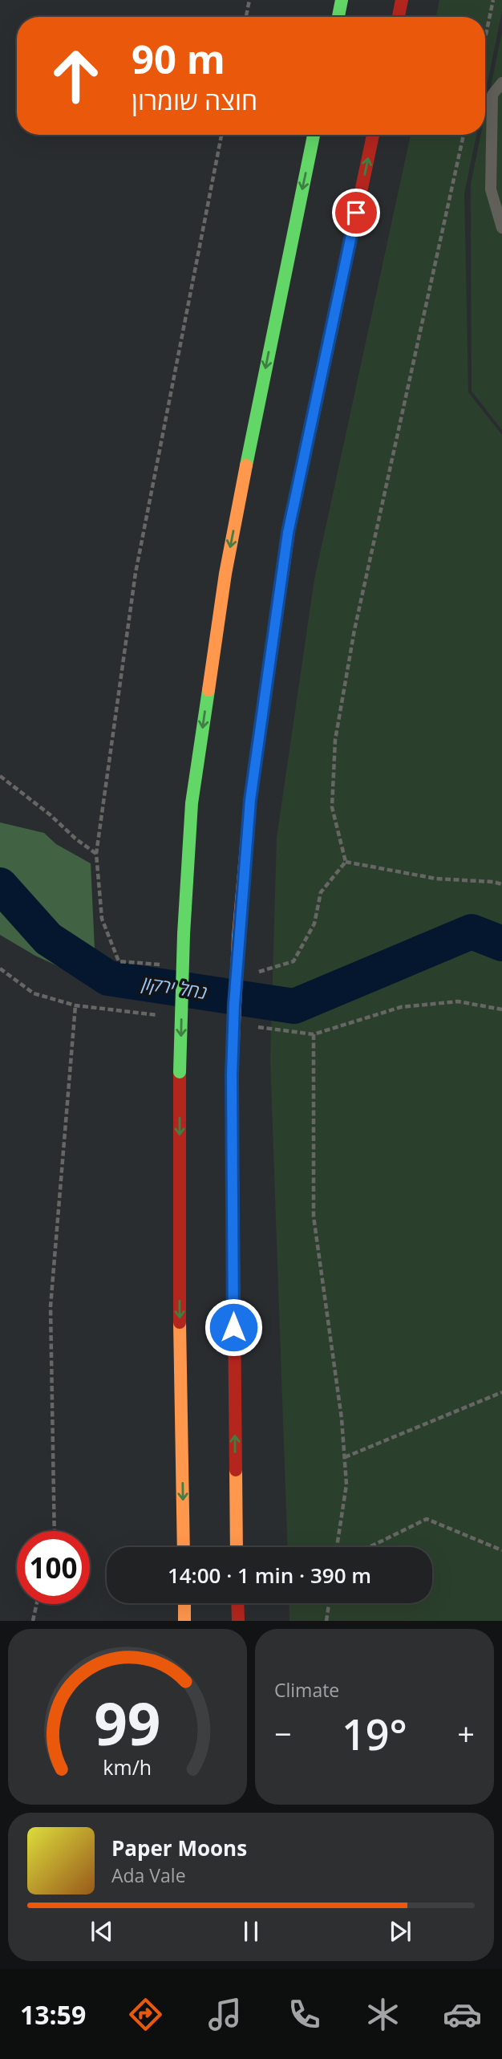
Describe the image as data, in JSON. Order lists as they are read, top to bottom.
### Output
{
  "water": ["נחל ירקון"],
  "page": {
    "turn": ["90 m", "חוצה שומרון"],
    "limit": "100",
    "trip": "14:00 · 1 min · 390 m",
    "tile": "Climate",
    "heat": ["−", "19°", "+"],
    "song": ["Paper Moons", "Ada Vale"],
    "tabs": "13:59",
    "gauge": ["99", "km/h"]
  }
}
